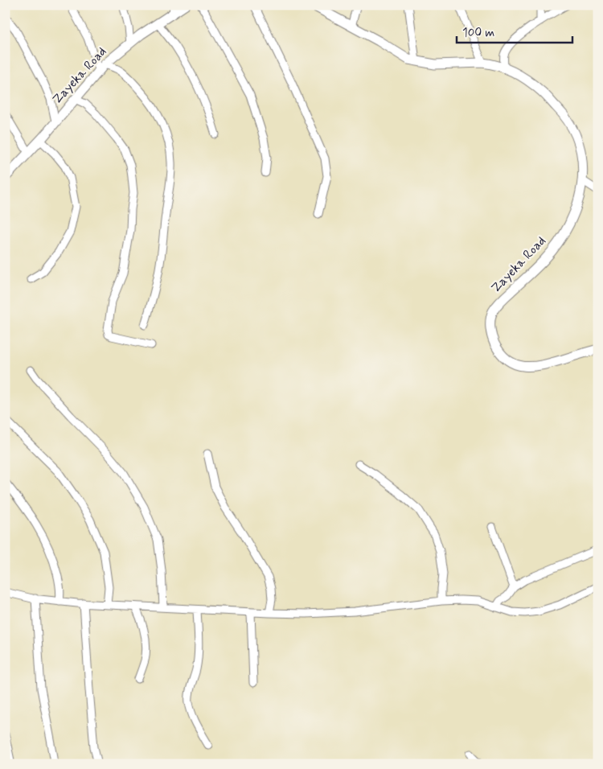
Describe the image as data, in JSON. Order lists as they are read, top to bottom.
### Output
{
  "streets": {
    "street": ["Zayeka Road"]
  },
  "scale_bar": "100 m"
}
